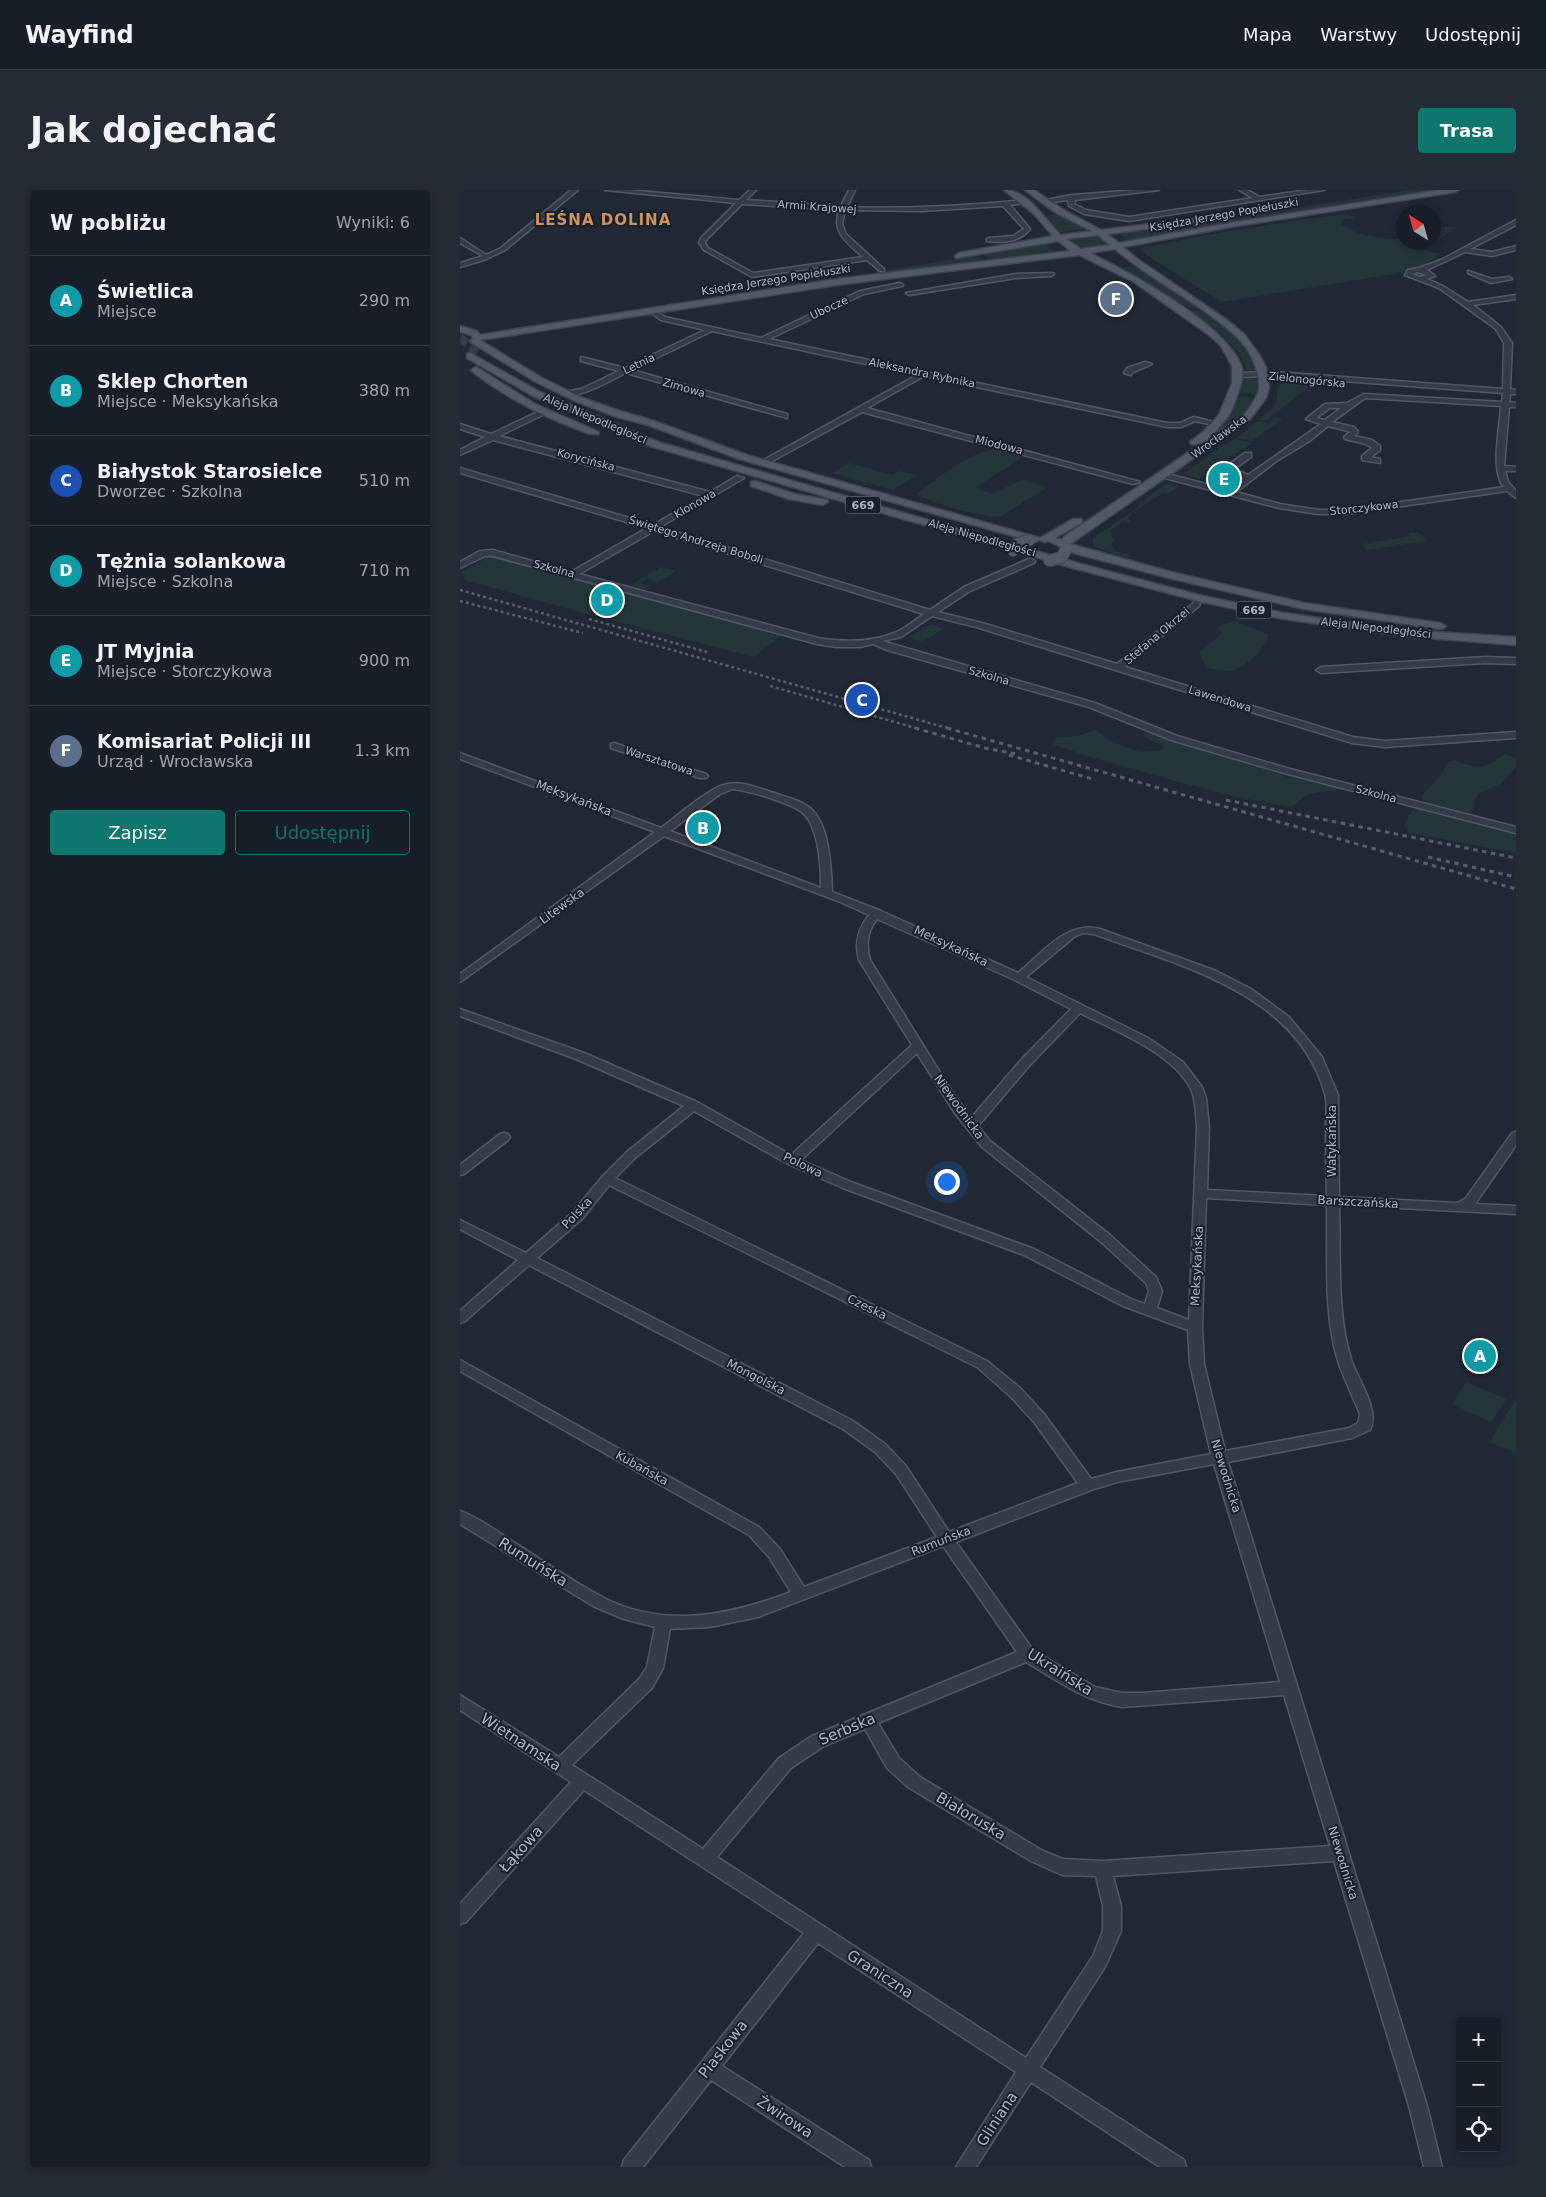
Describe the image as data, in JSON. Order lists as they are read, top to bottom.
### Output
{
  "streets": {
    "main road": [
      "Księdza Jerzego Popiełuszki",
      "Aleja Niepodległości",
      "Wrocławska",
      "669"
    ],
    "street": [
      "Armii Krajowej",
      "Ubocze",
      "Letnia",
      "Aleksandra Rybnika",
      "Zielonogórska",
      "Zimowa",
      "Miodowa",
      "Korycińska",
      "Klonowa",
      "Storczykowa",
      "Świętego Andrzeja Boboli",
      "Szkolna",
      "Stefana Okrzei",
      "Lawendowa",
      "Warsztatowa",
      "Meksykańska",
      "Litewska",
      "Niewodnicka",
      "Watykańska",
      "Polowa",
      "Barszczańska",
      "Polska",
      "Czeska",
      "Mongolska",
      "Kubańska",
      "Rumuńska",
      "Ukraińska",
      "Serbska",
      "Wietnamska",
      "Białoruska",
      "Łąkowa",
      "Graniczna",
      "Piaskowa",
      "Żwirowa",
      "Gliniana"
    ]
  },
  "crossings": [
    ["Księdza Jerzego Popiełuszki", "Ubocze"],
    ["Księdza Jerzego Popiełuszki", "Aleksandra Rybnika"],
    ["Ubocze", "Aleksandra Rybnika"],
    ["Letnia", "Aleksandra Rybnika"],
    ["Letnia", "Zimowa"],
    ["Aleksandra Rybnika", "Wrocławska"],
    ["Wrocławska", "Miodowa"],
    ["Wrocławska", "Storczykowa"],
    ["Korycińska", "Klonowa"],
    ["Klonowa", "Świętego Andrzeja Boboli"],
    ["Klonowa", "Szkolna"],
    ["Świętego Andrzeja Boboli", "Lawendowa"],
    ["Stefana Okrzei", "Lawendowa"],
    ["Meksykańska", "Litewska"],
    ["Meksykańska", "Niewodnicka"],
    ["Meksykańska", "Watykańska"],
    ["Meksykańska", "Barszczańska"],
    ["Niewodnicka", "Watykańska"],
    ["Niewodnicka", "Polowa"],
    ["Niewodnicka", "Rumuńska"],
    ["Niewodnicka", "Ukraińska"],
    ["Niewodnicka", "Białoruska"],
    ["Watykańska", "Barszczańska"],
    ["Watykańska", "Rumuńska"],
    ["Polowa", "Polska"],
    ["Polska", "Czeska"],
    ["Polska", "Mongolska"],
    ["Czeska", "Rumuńska"],
    ["Mongolska", "Rumuńska"],
    ["Mongolska", "Ukraińska"],
    ["Kubańska", "Rumuńska"],
    ["Rumuńska", "Ukraińska"],
    ["Ukraińska", "Serbska"],
    ["Serbska", "Białoruska"],
    ["Serbska", "Graniczna"],
    ["Wietnamska", "Łąkowa"],
    ["Wietnamska", "Graniczna"],
    ["Łąkowa", "Graniczna"],
    ["Graniczna", "Piaskowa"],
    ["Graniczna", "Gliniana"],
    ["Piaskowa", "Żwirowa"]
  ],
  "districts": ["LEŚNA DOLINA"],
  "north": "top left",
  "page": {
    "header": "Wayfind",
    "nav": ["Mapa", "Warstwy", "Udostępnij"],
    "buttons": [
      "Trasa",
      ["Zapisz", "Udostępnij"]
    ],
    "title": "Jak dojechać",
    "heading": ["W pobliżu", "Wyniki: 6"],
    "list": [
      {
        "mark": "A",
        "name": "Świetlica",
        "note": "Miejsce",
        "value": "290 m"
      },
      {
        "mark": "B",
        "name": "Sklep Chorten",
        "note": "Miejsce · Meksykańska",
        "value": "380 m"
      },
      {
        "mark": "C",
        "name": "Białystok Starosielce",
        "note": "Dworzec · Szkolna",
        "value": "510 m"
      },
      {
        "mark": "D",
        "name": "Tężnia solankowa",
        "note": "Miejsce · Szkolna",
        "value": "710 m"
      },
      {
        "mark": "E",
        "name": "JT Myjnia",
        "note": "Miejsce · Storczykowa",
        "value": "900 m"
      },
      {
        "mark": "F",
        "name": "Komisariat Policji III",
        "note": "Urząd · Wrocławska",
        "value": "1.3 km"
      }
    ],
    "pins": [
      "F",
      "E",
      "D",
      "C",
      "B",
      "A"
    ],
    "map_buttons": ["+", "−"]
  }
}
